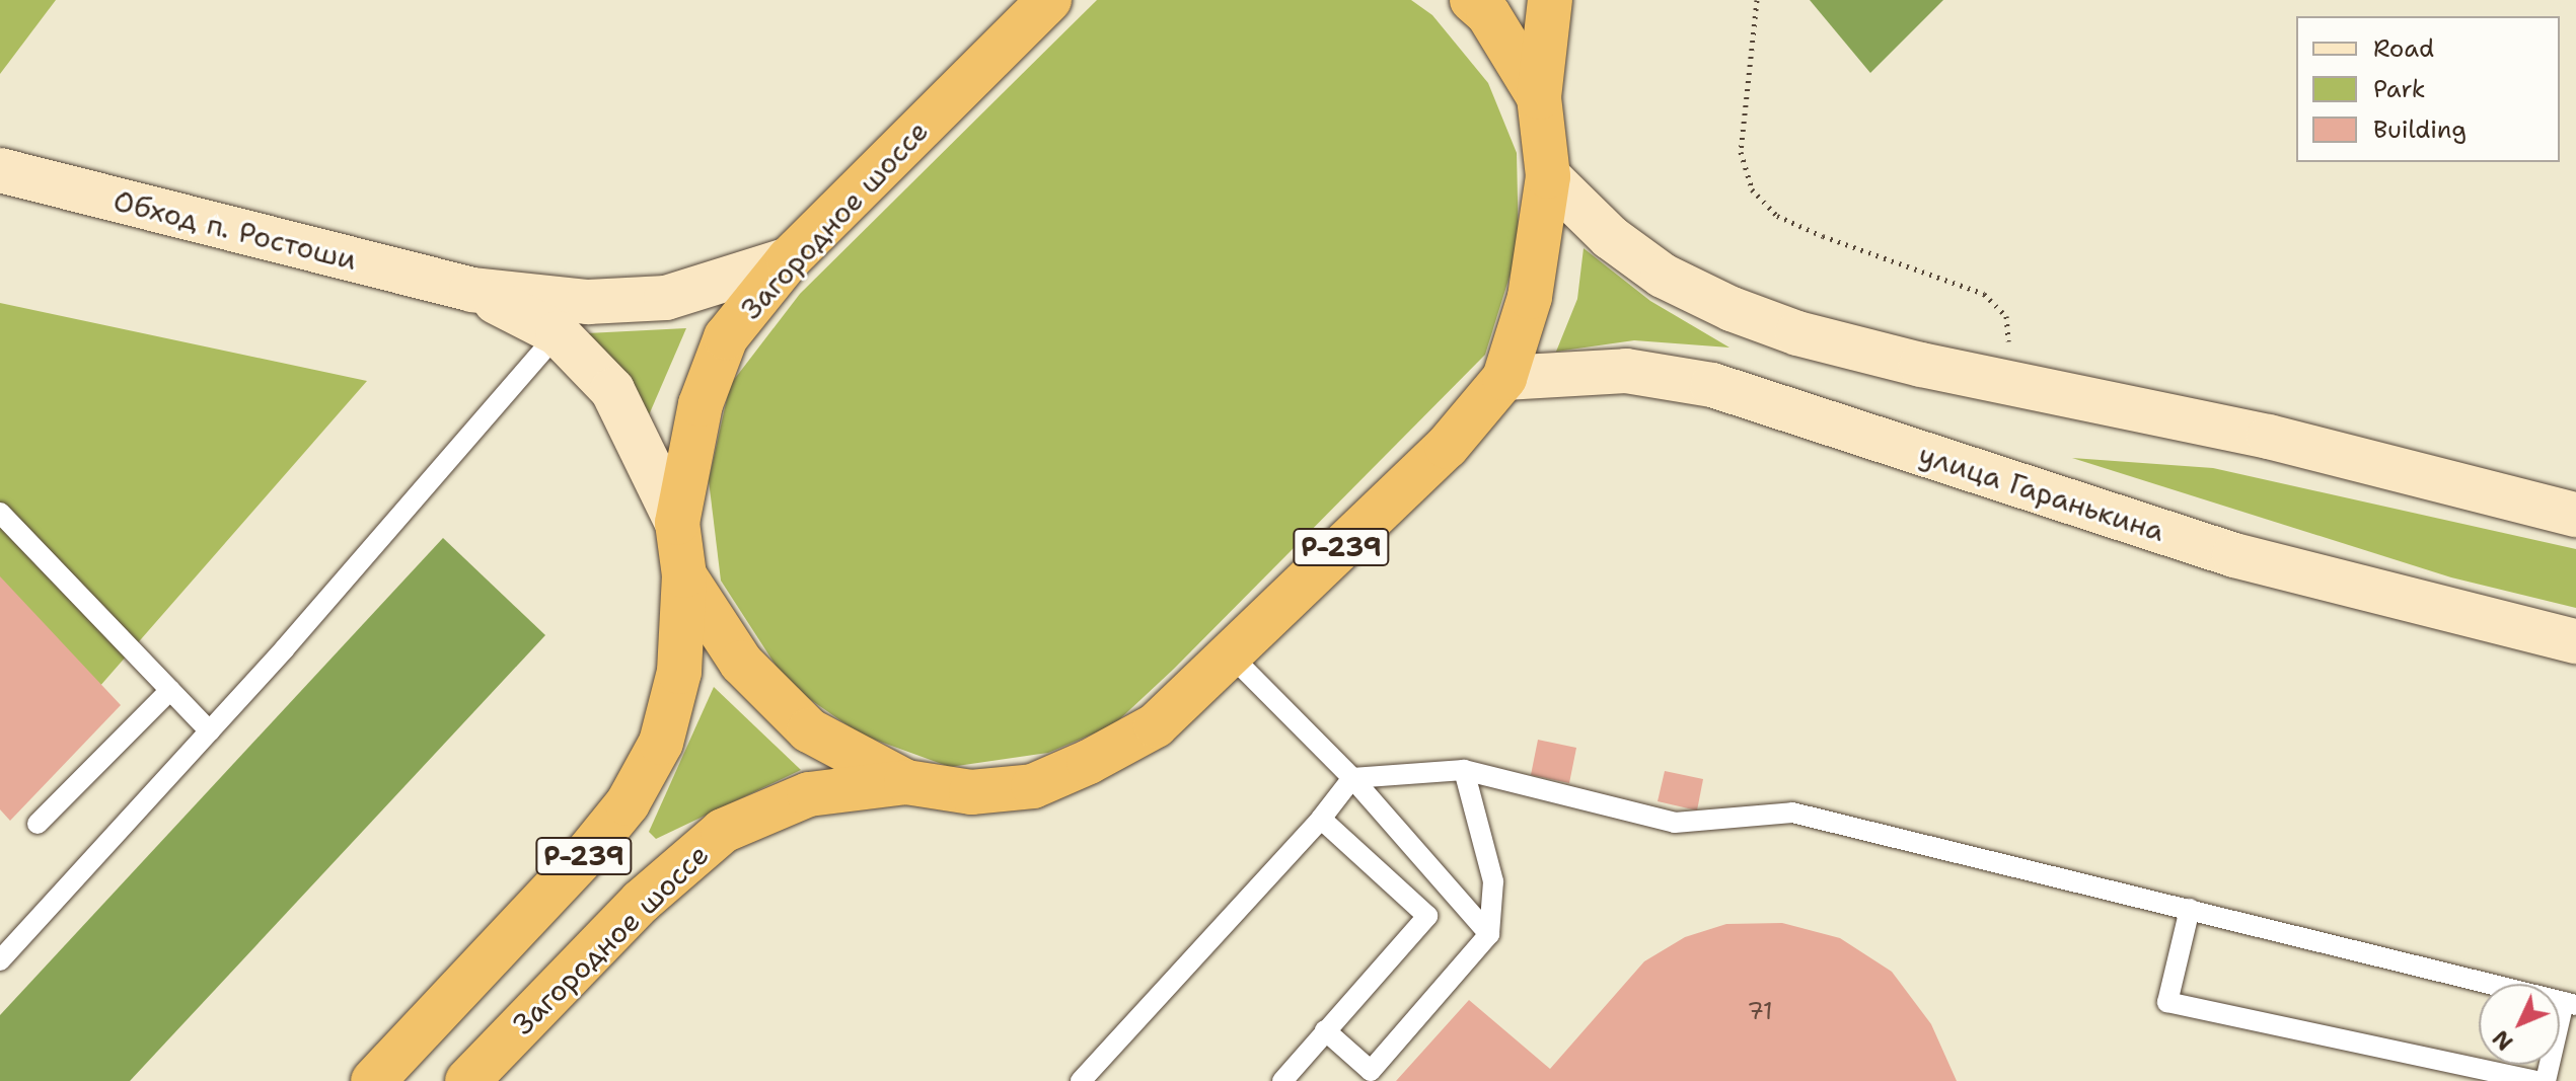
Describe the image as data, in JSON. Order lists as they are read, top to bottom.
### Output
{
  "streets": {
    "highway": ["Загородное шоссе", "Р-239"],
    "main road": ["Обход п. Ростоши", "улица Гаранькина"]
  },
  "crossings": [
    ["Загородное шоссе", "Обход п. Ростоши"],
    ["Загородное шоссе", "улица Гаранькина"]
  ],
  "house_numbers": ["71"],
  "legend": ["Road", "Park", "Building"],
  "north": "bottom left"
}
